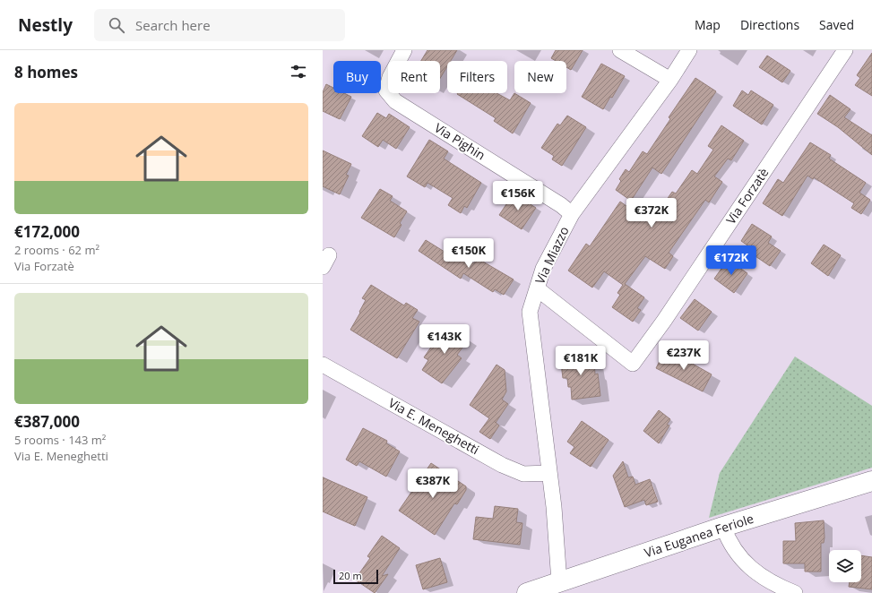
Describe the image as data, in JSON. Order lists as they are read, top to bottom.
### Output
{
  "streets": {
    "main road": ["Via Euganea Feriole"],
    "street": [
      "Via Pighin",
      "Via Forzatè",
      "Via Miazzo",
      "Via E. Meneghetti"
    ]
  },
  "crossings": [
    ["Via Pighin", "Via Miazzo"],
    ["Via Forzatè", "Via Miazzo"],
    ["Via Miazzo", "Via E. Meneghetti"],
    ["Via Miazzo", "Via Euganea Feriole"]
  ],
  "scale_bar": "20 m",
  "page": {
    "header": "Nestly",
    "search": "Search here",
    "nav": ["Map", "Directions", "Saved"],
    "heading": "8 homes",
    "chip": [
      "Buy",
      "Rent",
      "Filters",
      "New"
    ],
    "list": [
      {
        "name": "€172,000",
        "note": "2 rooms · 62 m² · Via Forzatè"
      },
      {
        "name": "€387,000",
        "note": "5 rooms · 143 m² · Via E. Meneghetti"
      }
    ],
    "price": [
      "€156K",
      "€372K",
      "€150K",
      "€172K",
      "€143K",
      "€237K",
      "€181K",
      "€387K"
    ],
    "scale": "20 m"
  }
}
